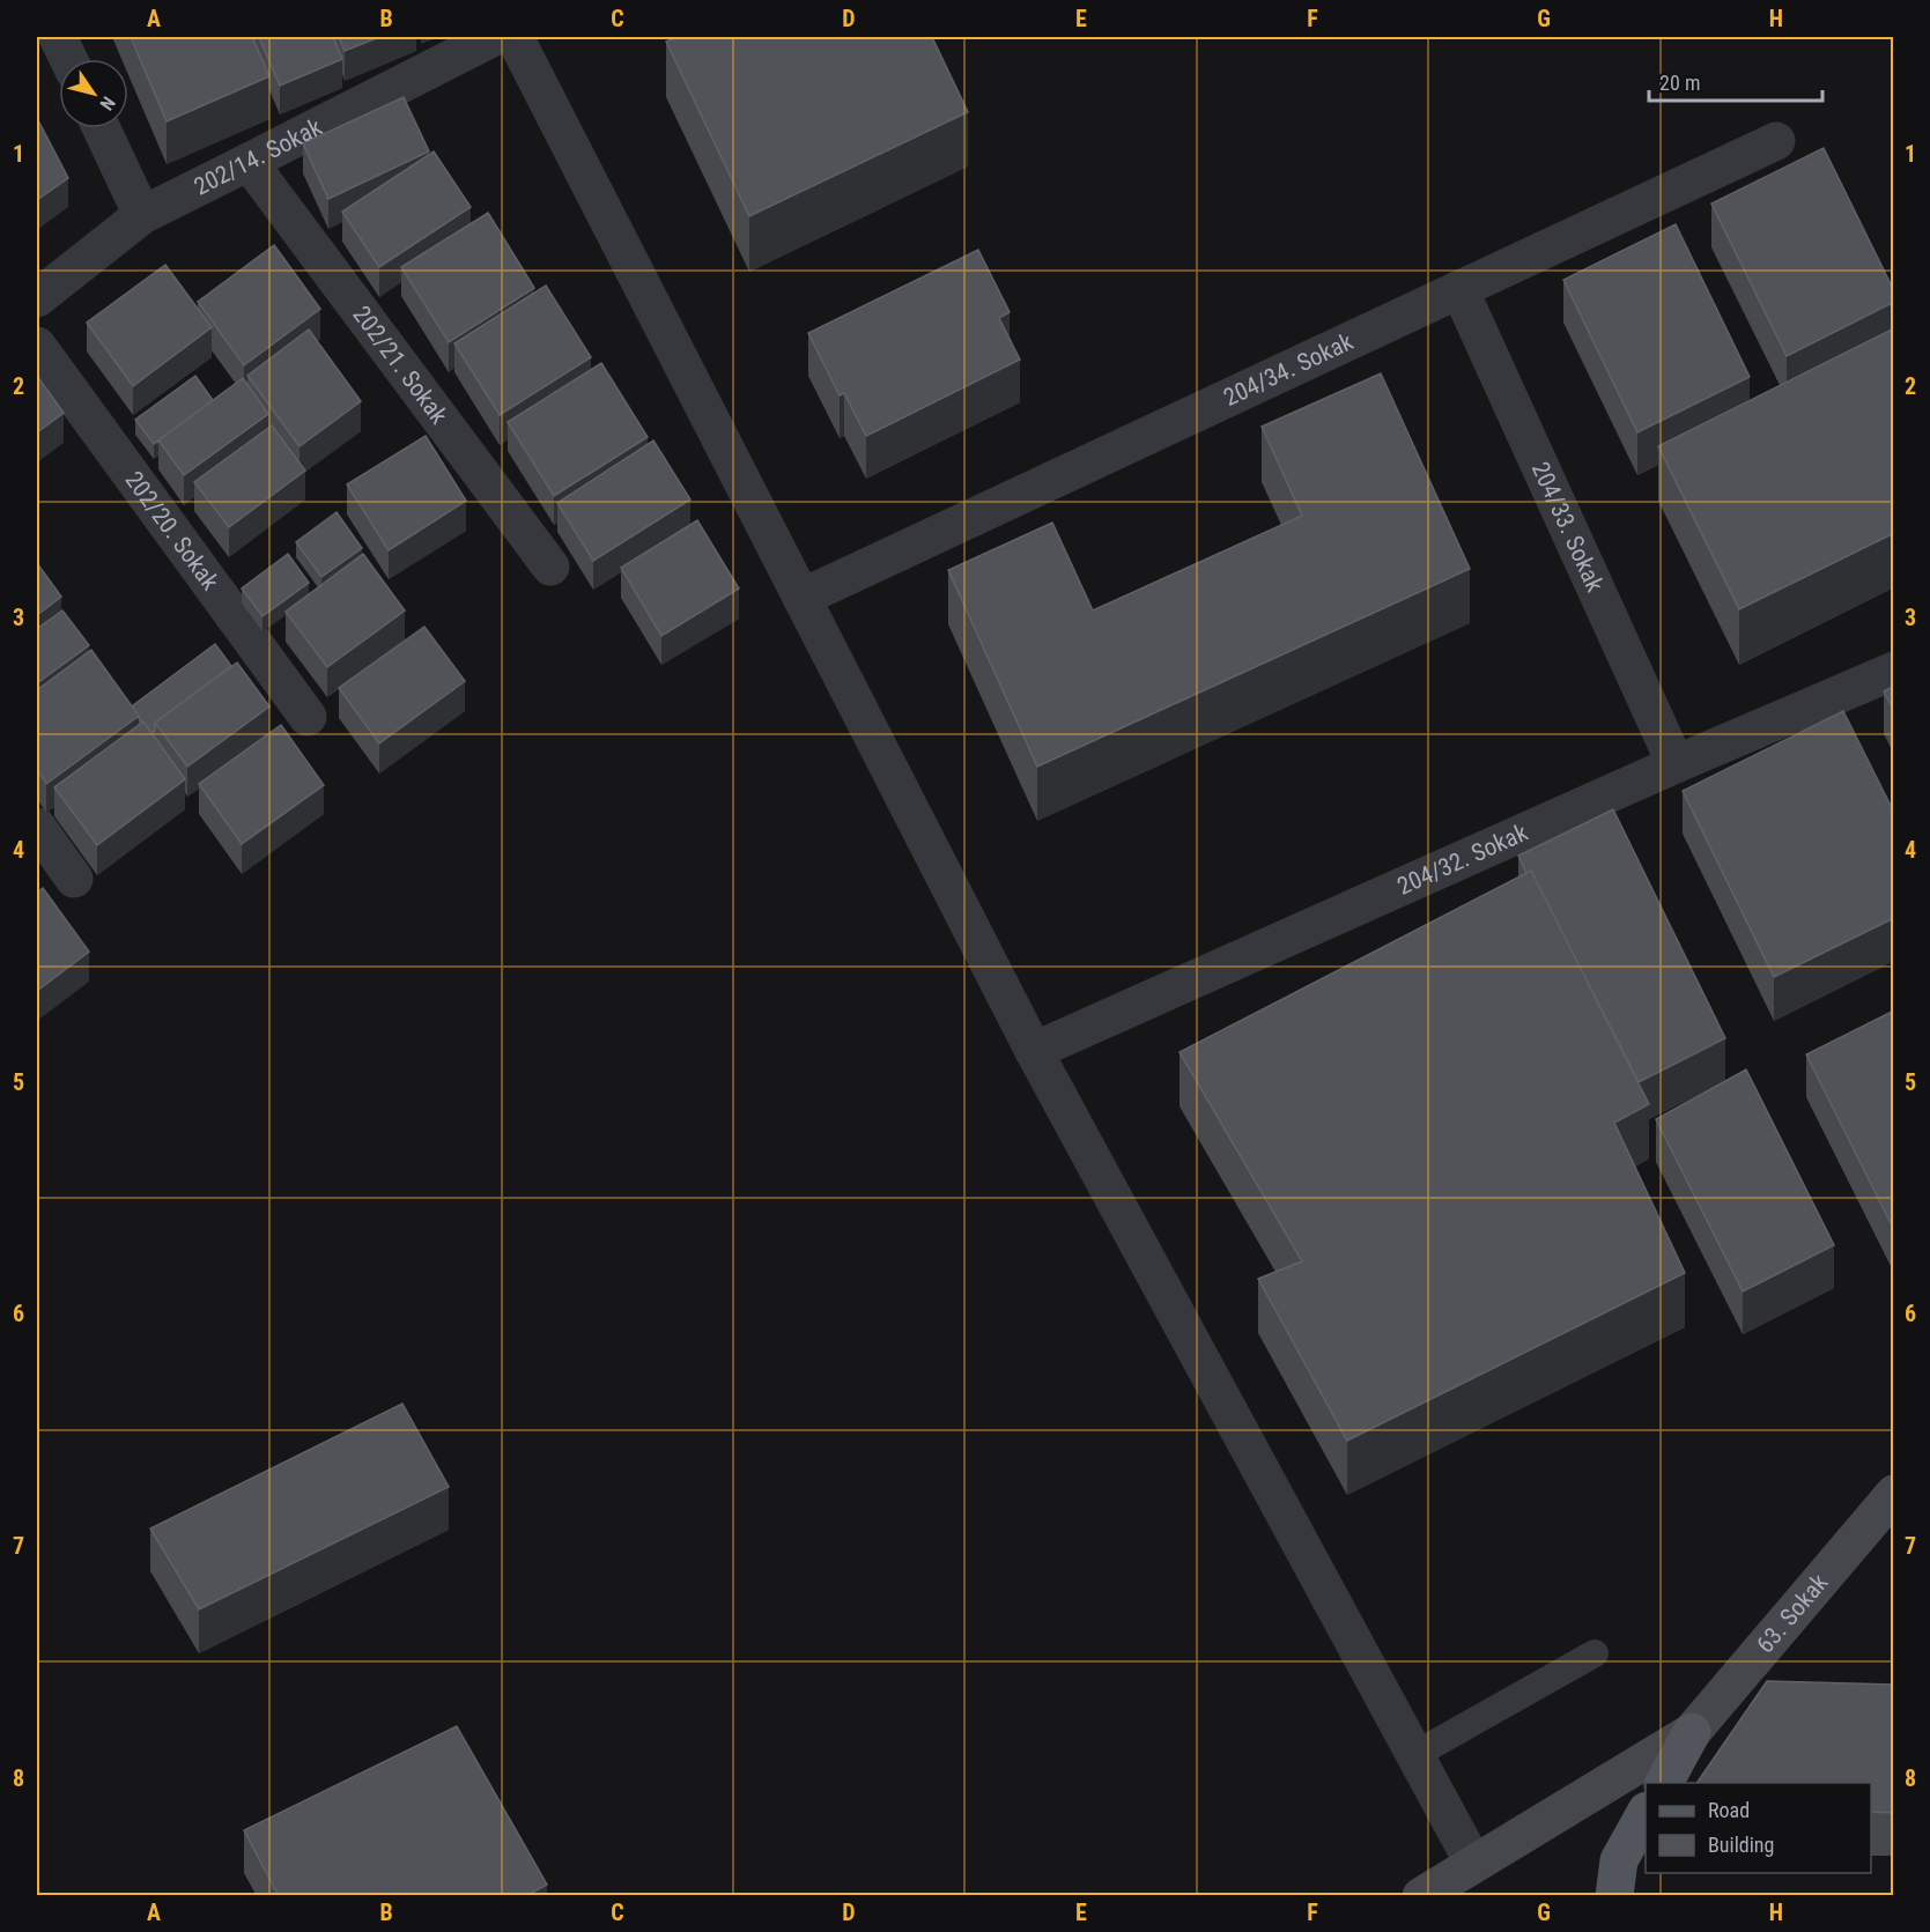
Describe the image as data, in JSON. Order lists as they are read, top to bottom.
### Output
{
  "streets": {
    "main road": ["63. Sokak"],
    "street": [
      "202/14. Sokak",
      "202/21. Sokak",
      "204/34. Sokak",
      "204/33. Sokak",
      "202/20. Sokak",
      "204/32. Sokak"
    ]
  },
  "crossings": [
    ["202/14. Sokak", "202/21. Sokak"],
    ["204/34. Sokak", "204/33. Sokak"],
    ["204/33. Sokak", "204/32. Sokak"]
  ],
  "legend": ["Road", "Building"],
  "scale_bar": "20 m",
  "north": "bottom right",
  "grid": {
    "columns": [
      "A",
      "B",
      "C",
      "D",
      "E",
      "F",
      "G",
      "H"
    ],
    "rows": [
      "1",
      "2",
      "3",
      "4",
      "5",
      "6",
      "7",
      "8"
    ]
  }
}
